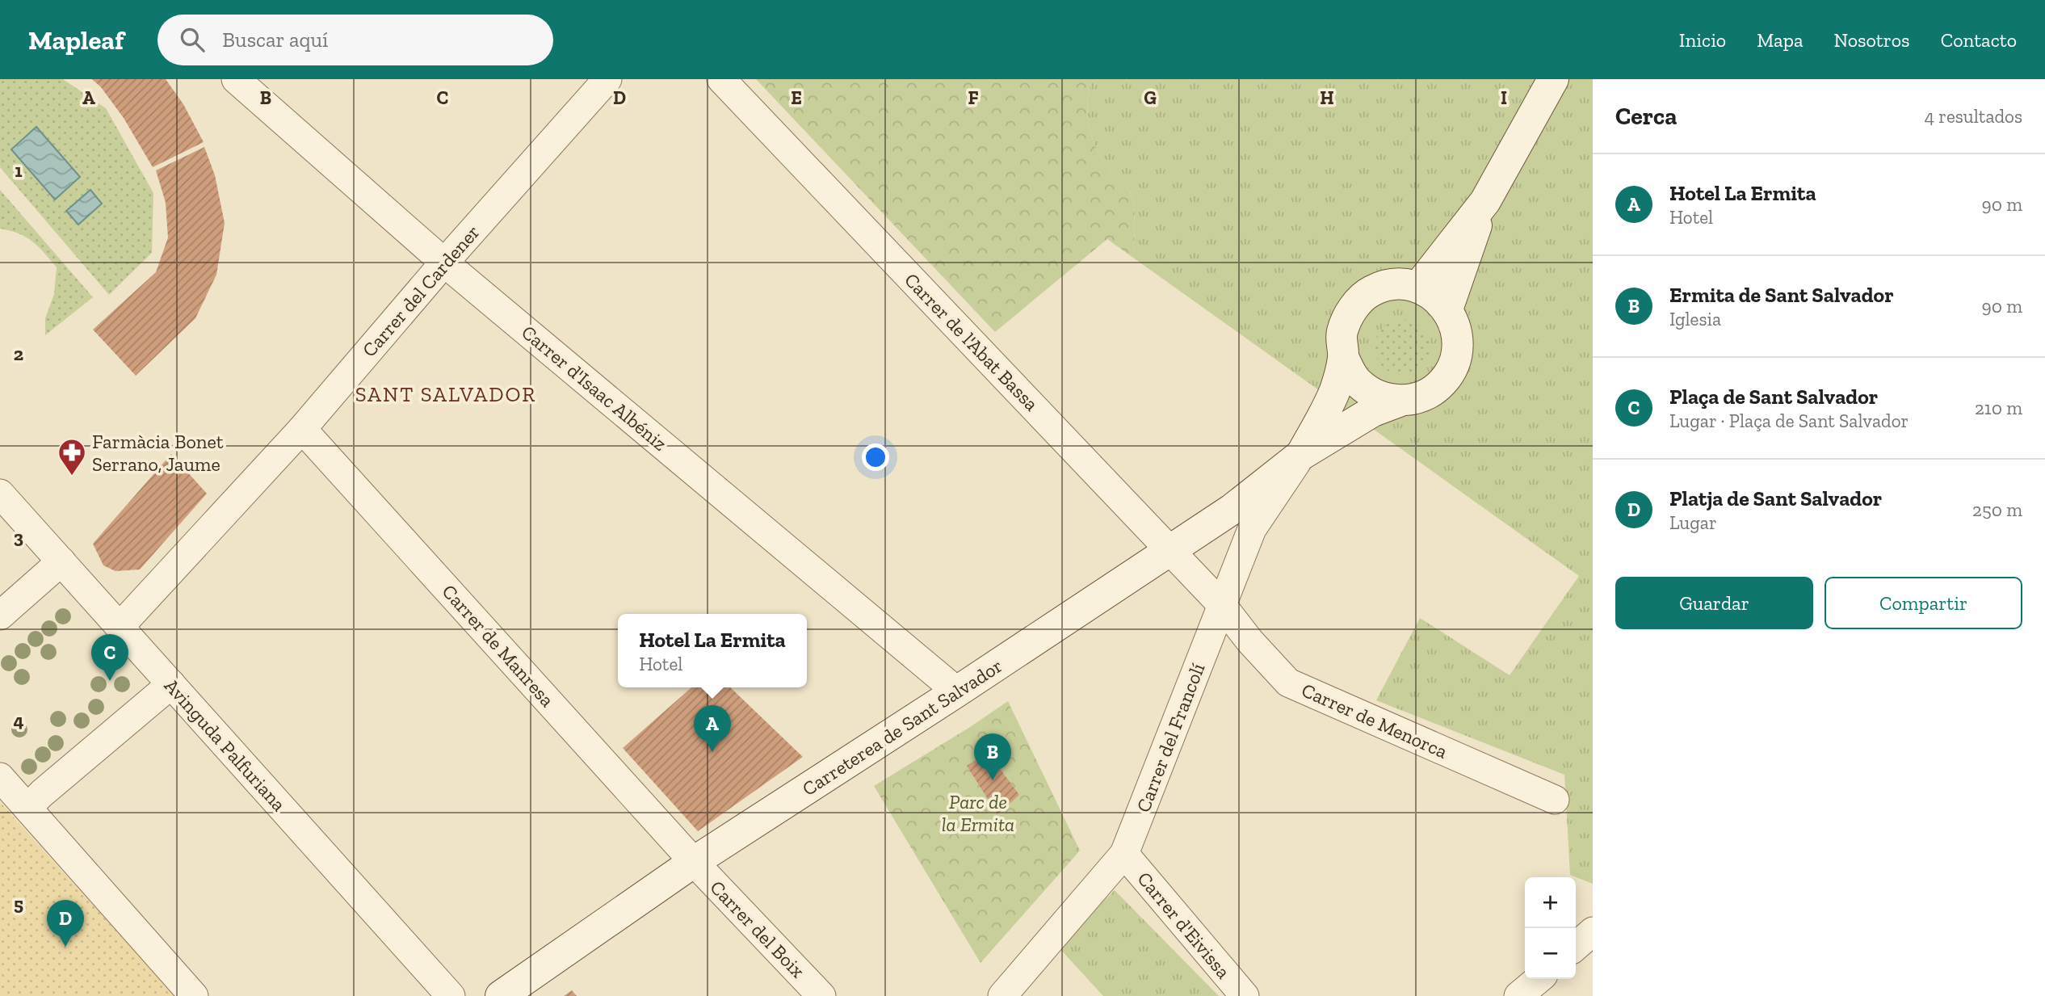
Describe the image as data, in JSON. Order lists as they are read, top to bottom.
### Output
{
  "streets": {
    "street": [
      "Carrer del Cardener",
      "Carrer de l'Abat Bassa",
      "Carrer d'Isaac Albéniz",
      "Carrer de Manresa",
      "Carrer de Menorca",
      "Carreterea de Sant Salvador",
      "Carrer del Francolí",
      "Avinguda Palfuriana",
      "Carrer d'Eivissa",
      "Carrer del Boix"
    ]
  },
  "crossings": [
    ["Carrer del Cardener", "Carrer d'Isaac Albéniz"],
    ["Carrer del Cardener", "Carrer de Manresa"],
    ["Carrer del Cardener", "Avinguda Palfuriana"],
    ["Carrer de l'Abat Bassa", "Carrer de Menorca"],
    ["Carrer de l'Abat Bassa", "Carreterea de Sant Salvador"],
    ["Carrer de l'Abat Bassa", "Carrer del Francolí"],
    ["Carrer d'Isaac Albéniz", "Carreterea de Sant Salvador"],
    ["Carrer de Manresa", "Carreterea de Sant Salvador"],
    ["Carrer de Manresa", "Carrer del Boix"],
    ["Carrer de Menorca", "Carrer del Francolí"],
    ["Carreterea de Sant Salvador", "Carrer del Francolí"],
    ["Carreterea de Sant Salvador", "Carrer del Boix"],
    ["Carrer del Francolí", "Carrer d'Eivissa"]
  ],
  "districts": ["SANT SALVADOR"],
  "parks": ["Parc de la Ermita"],
  "places": {
    "pharmacy": ["Farmàcia Bonet Serrano, Jaume"]
  },
  "page": {
    "header": "Mapleaf",
    "search": "Buscar aquí",
    "nav": [
      "Inicio",
      "Mapa",
      "Nosotros",
      "Contacto"
    ],
    "heading": ["Cerca", "4 resultados"],
    "list": [
      {
        "mark": "A",
        "name": "Hotel La Ermita",
        "note": "Hotel",
        "value": "90 m"
      },
      {
        "mark": "B",
        "name": "Ermita de Sant Salvador",
        "note": "Iglesia",
        "value": "90 m"
      },
      {
        "mark": "C",
        "name": "Plaça de Sant Salvador",
        "note": "Lugar · Plaça de Sant Salvador",
        "value": "210 m"
      },
      {
        "mark": "D",
        "name": "Platja de Sant Salvador",
        "note": "Lugar",
        "value": "250 m"
      }
    ],
    "buttons": ["Guardar", "Compartir"],
    "popup": ["Hotel La Ermita", "Hotel"],
    "pins": [
      "C",
      "A",
      "B",
      "D"
    ],
    "map_buttons": ["+", "−"]
  },
  "grid": {
    "columns": [
      "A",
      "B",
      "C",
      "D",
      "E",
      "F",
      "G",
      "H",
      "I"
    ],
    "rows": [
      "1",
      "2",
      "3",
      "4",
      "5"
    ]
  }
}
